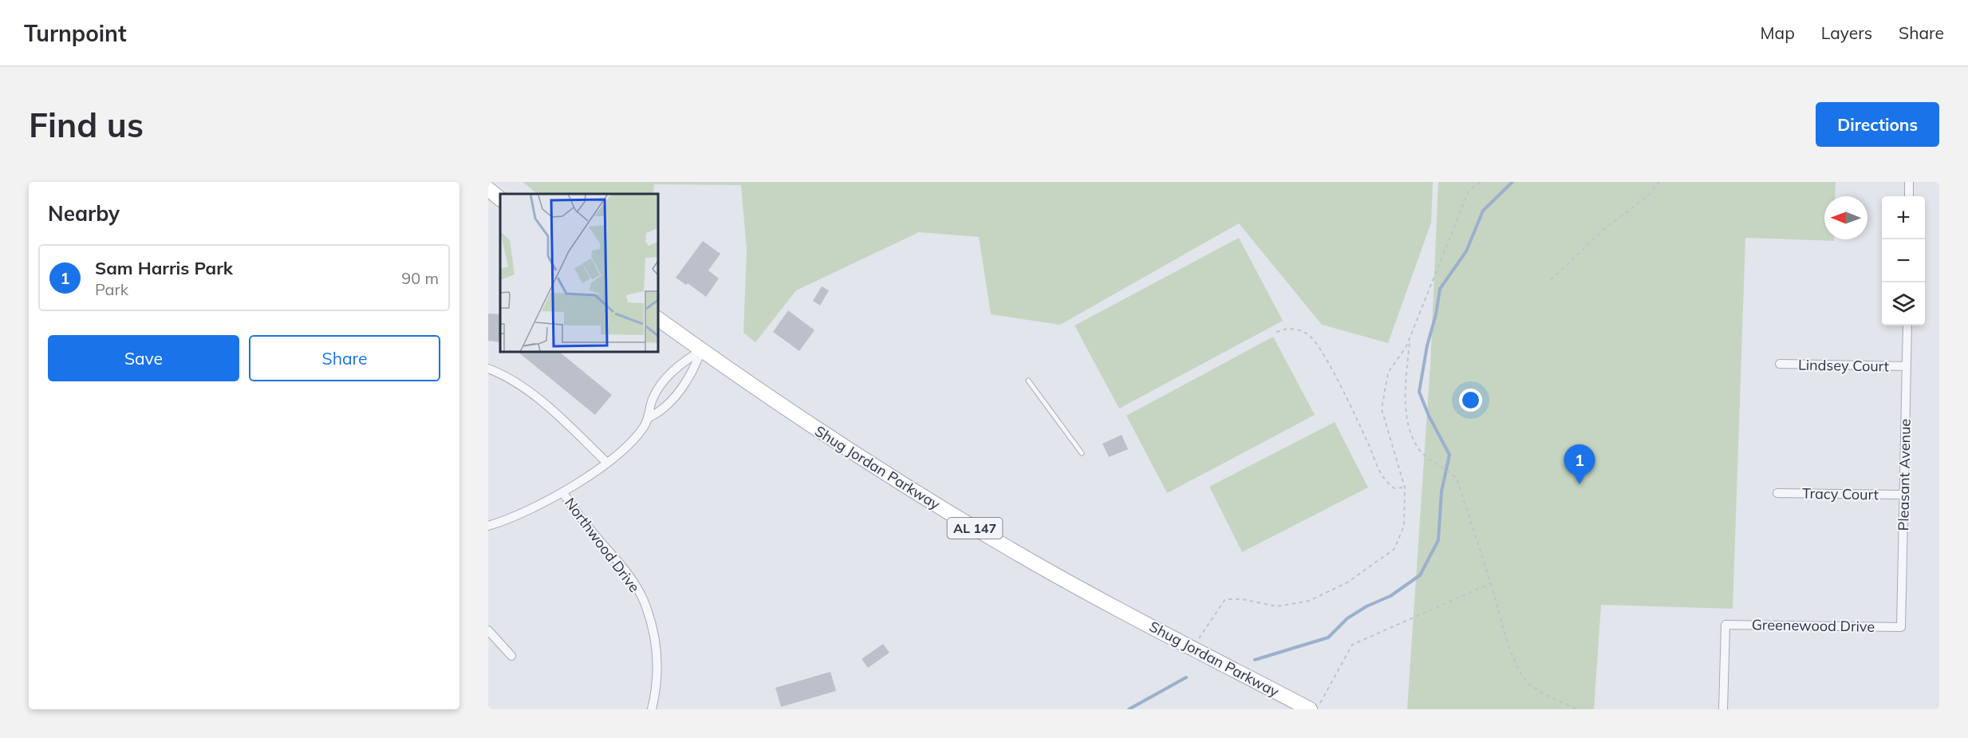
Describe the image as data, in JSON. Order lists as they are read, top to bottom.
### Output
{
  "streets": {
    "main road": ["Shug Jordan Parkway", "AL 147"],
    "street": [
      "Lindsey Court",
      "Pleasant Avenue",
      "Tracy Court",
      "Northwood Drive",
      "Greenewood Drive"
    ]
  },
  "crossings": [
    ["Lindsey Court", "Pleasant Avenue"],
    ["Pleasant Avenue", "Tracy Court"],
    ["Pleasant Avenue", "Greenewood Drive"]
  ],
  "north": "left",
  "page": {
    "header": "Turnpoint",
    "nav": ["Map", "Layers", "Share"],
    "buttons": [
      "Directions",
      ["Save", "Share"]
    ],
    "title": "Find us",
    "heading": "Nearby",
    "map_buttons": ["+", "−"],
    "list": [
      {
        "mark": "1",
        "name": "Sam Harris Park",
        "note": "Park",
        "value": "90 m"
      }
    ],
    "pins": "1"
  }
}
